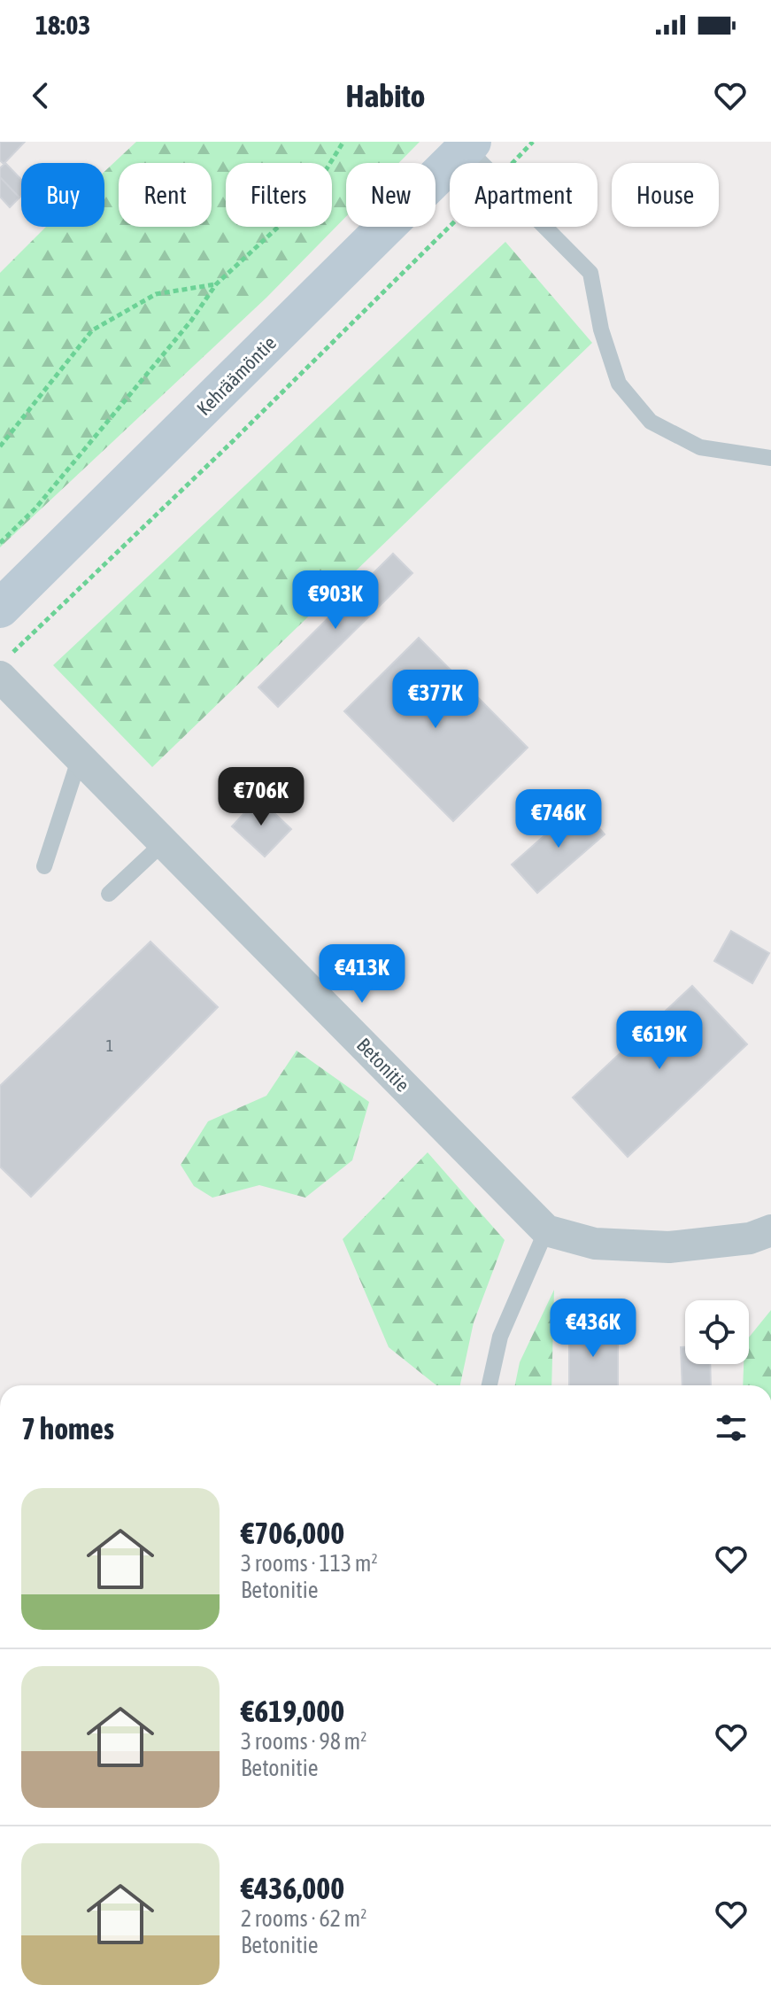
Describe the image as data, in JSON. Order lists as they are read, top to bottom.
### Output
{
  "streets": {
    "street": ["Kehräämöntie", "Betonitie"]
  },
  "house_numbers": ["1"],
  "page": {
    "status": "18:03",
    "header": "Habito",
    "chip": [
      "Buy",
      "Rent",
      "Filters",
      "New",
      "Apartment",
      "House"
    ],
    "price": [
      "€903K",
      "€377K",
      "€706K",
      "€746K",
      "€413K",
      "€619K",
      "€436K"
    ],
    "heading": "7 homes",
    "list": [
      {
        "name": "€706,000",
        "note": "3 rooms · 113 m² · Betonitie"
      },
      {
        "name": "€619,000",
        "note": "3 rooms · 98 m² · Betonitie"
      },
      {
        "name": "€436,000",
        "note": "2 rooms · 62 m² · Betonitie"
      }
    ]
  }
}
